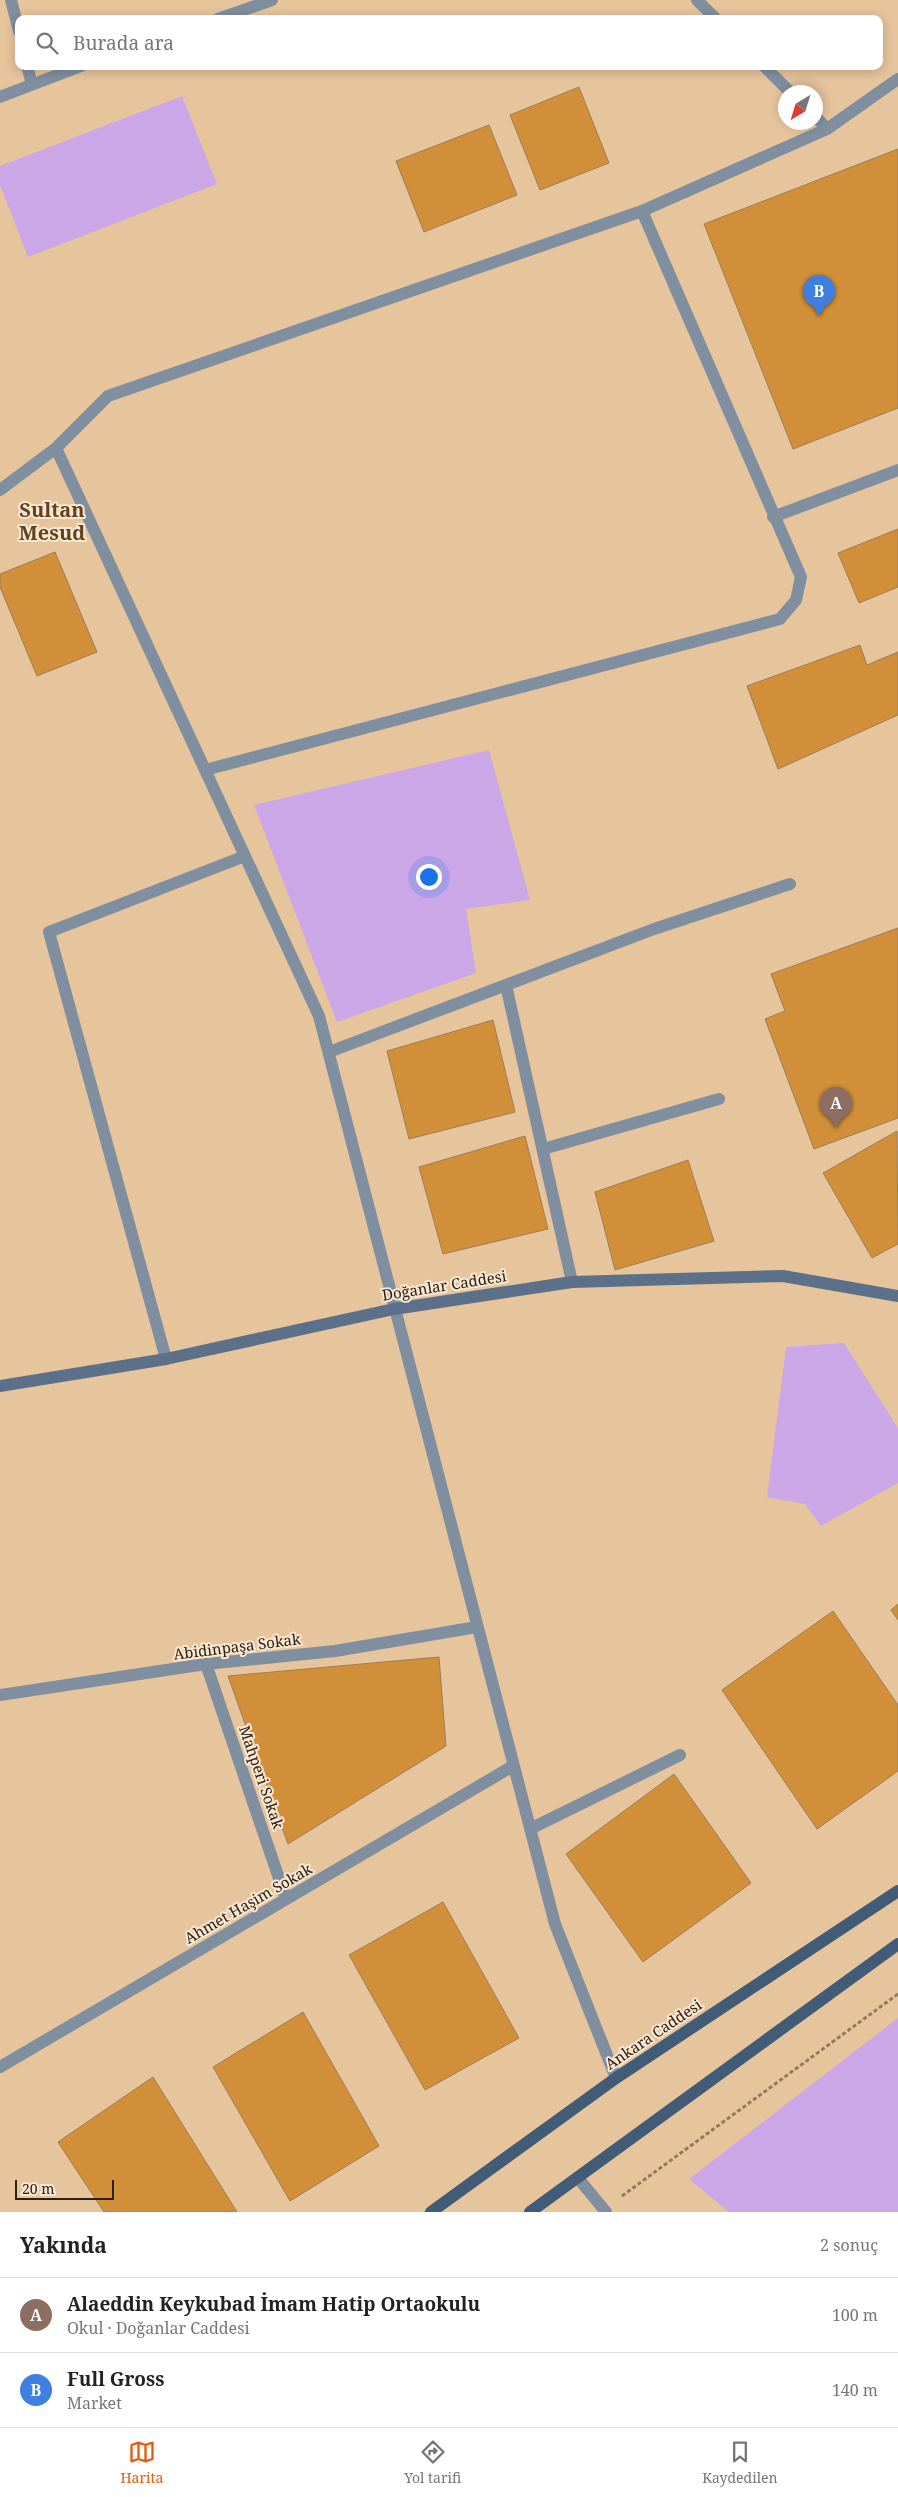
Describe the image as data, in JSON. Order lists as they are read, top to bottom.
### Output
{
  "streets": {
    "main road": ["Ankara Caddesi"],
    "street": [
      "Doğanlar Caddesi",
      "Abidinpaşa Sokak",
      "Mahperi Sokak",
      "Ahmet Haşim Sokak"
    ]
  },
  "crossings": [
    ["Abidinpaşa Sokak", "Mahperi Sokak"],
    ["Mahperi Sokak", "Ahmet Haşim Sokak"]
  ],
  "districts": ["Sultan Mesud"],
  "scale_bar": "20 m",
  "north": "bottom left",
  "page": {
    "search": "Burada ara",
    "pins": ["B", "A"],
    "scale": "20 m",
    "heading": ["Yakında", "2 sonuç"],
    "list": [
      {
        "mark": "A",
        "name": "Alaeddin Keykubad İmam Hatip Ortaokulu",
        "note": "Okul · Doğanlar Caddesi",
        "value": "100 m"
      },
      {
        "mark": "B",
        "name": "Full Gross",
        "note": "Market",
        "value": "140 m"
      }
    ],
    "nav": ["Harita", "Yol tarifi", "Kaydedilen"]
  }
}
